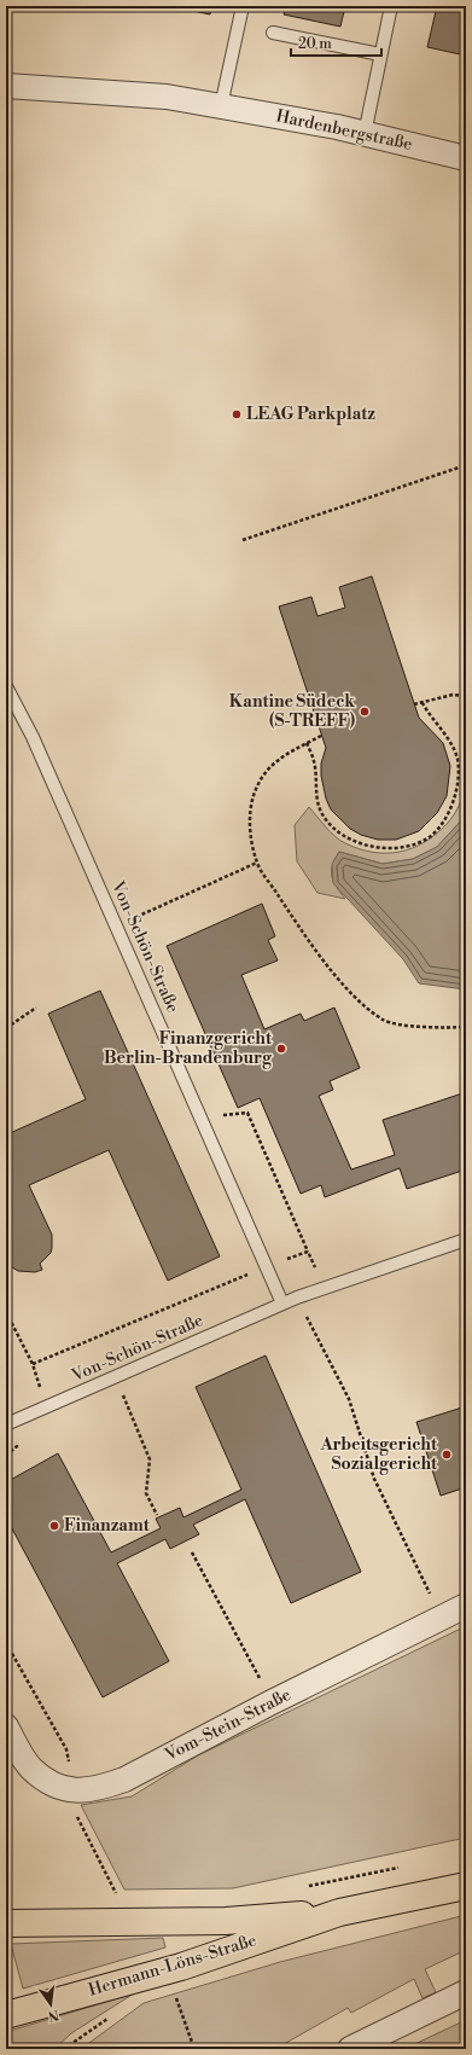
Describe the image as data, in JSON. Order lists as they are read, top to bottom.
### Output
{
  "streets": {
    "main road": ["Hermann-Löns-Straße"],
    "street": ["Hardenbergstraße", "Vom-Stein-Straße"],
    "lane": ["Von-Schön-Straße"]
  },
  "places": [
    "LEAG Parkplatz",
    "Kantine Südeck (S-TREFF)",
    "Finanzgericht Berlin-Brandenburg",
    "Arbeitsgericht Sozialgericht",
    "Finanzamt"
  ],
  "scale_bar": "20 m",
  "north": "bottom"
}
